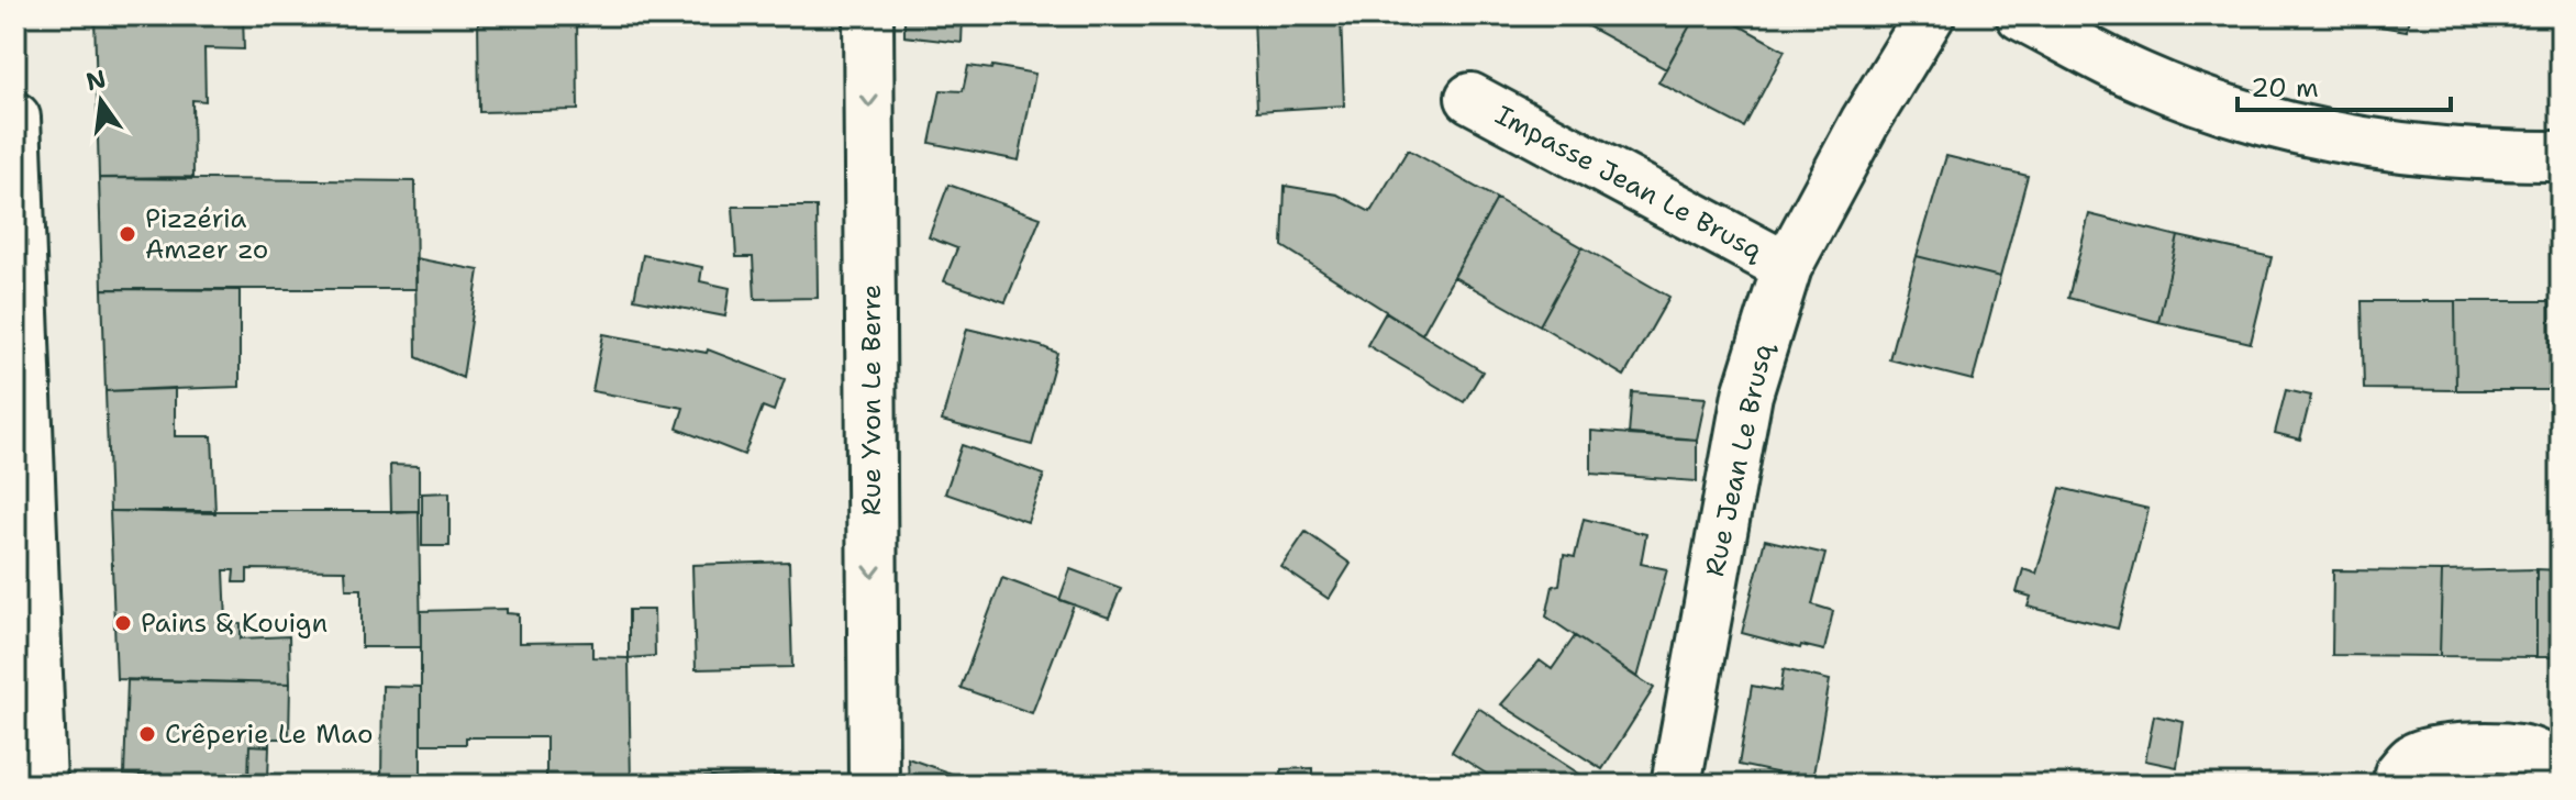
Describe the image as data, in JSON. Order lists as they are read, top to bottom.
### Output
{
  "streets": {
    "street": ["Impasse Jean Le Brusq", "Rue Yvon Le Berre", "Rue Jean Le Brusq"]
  },
  "crossings": [
    ["Impasse Jean Le Brusq", "Rue Jean Le Brusq"]
  ],
  "one_way": ["Rue Yvon Le Berre"],
  "places": ["Pizzéria Amzer zo", "Pains & Kouign", "Crêperie Le Mao"],
  "scale_bar": "20 m",
  "north": "top"
}
